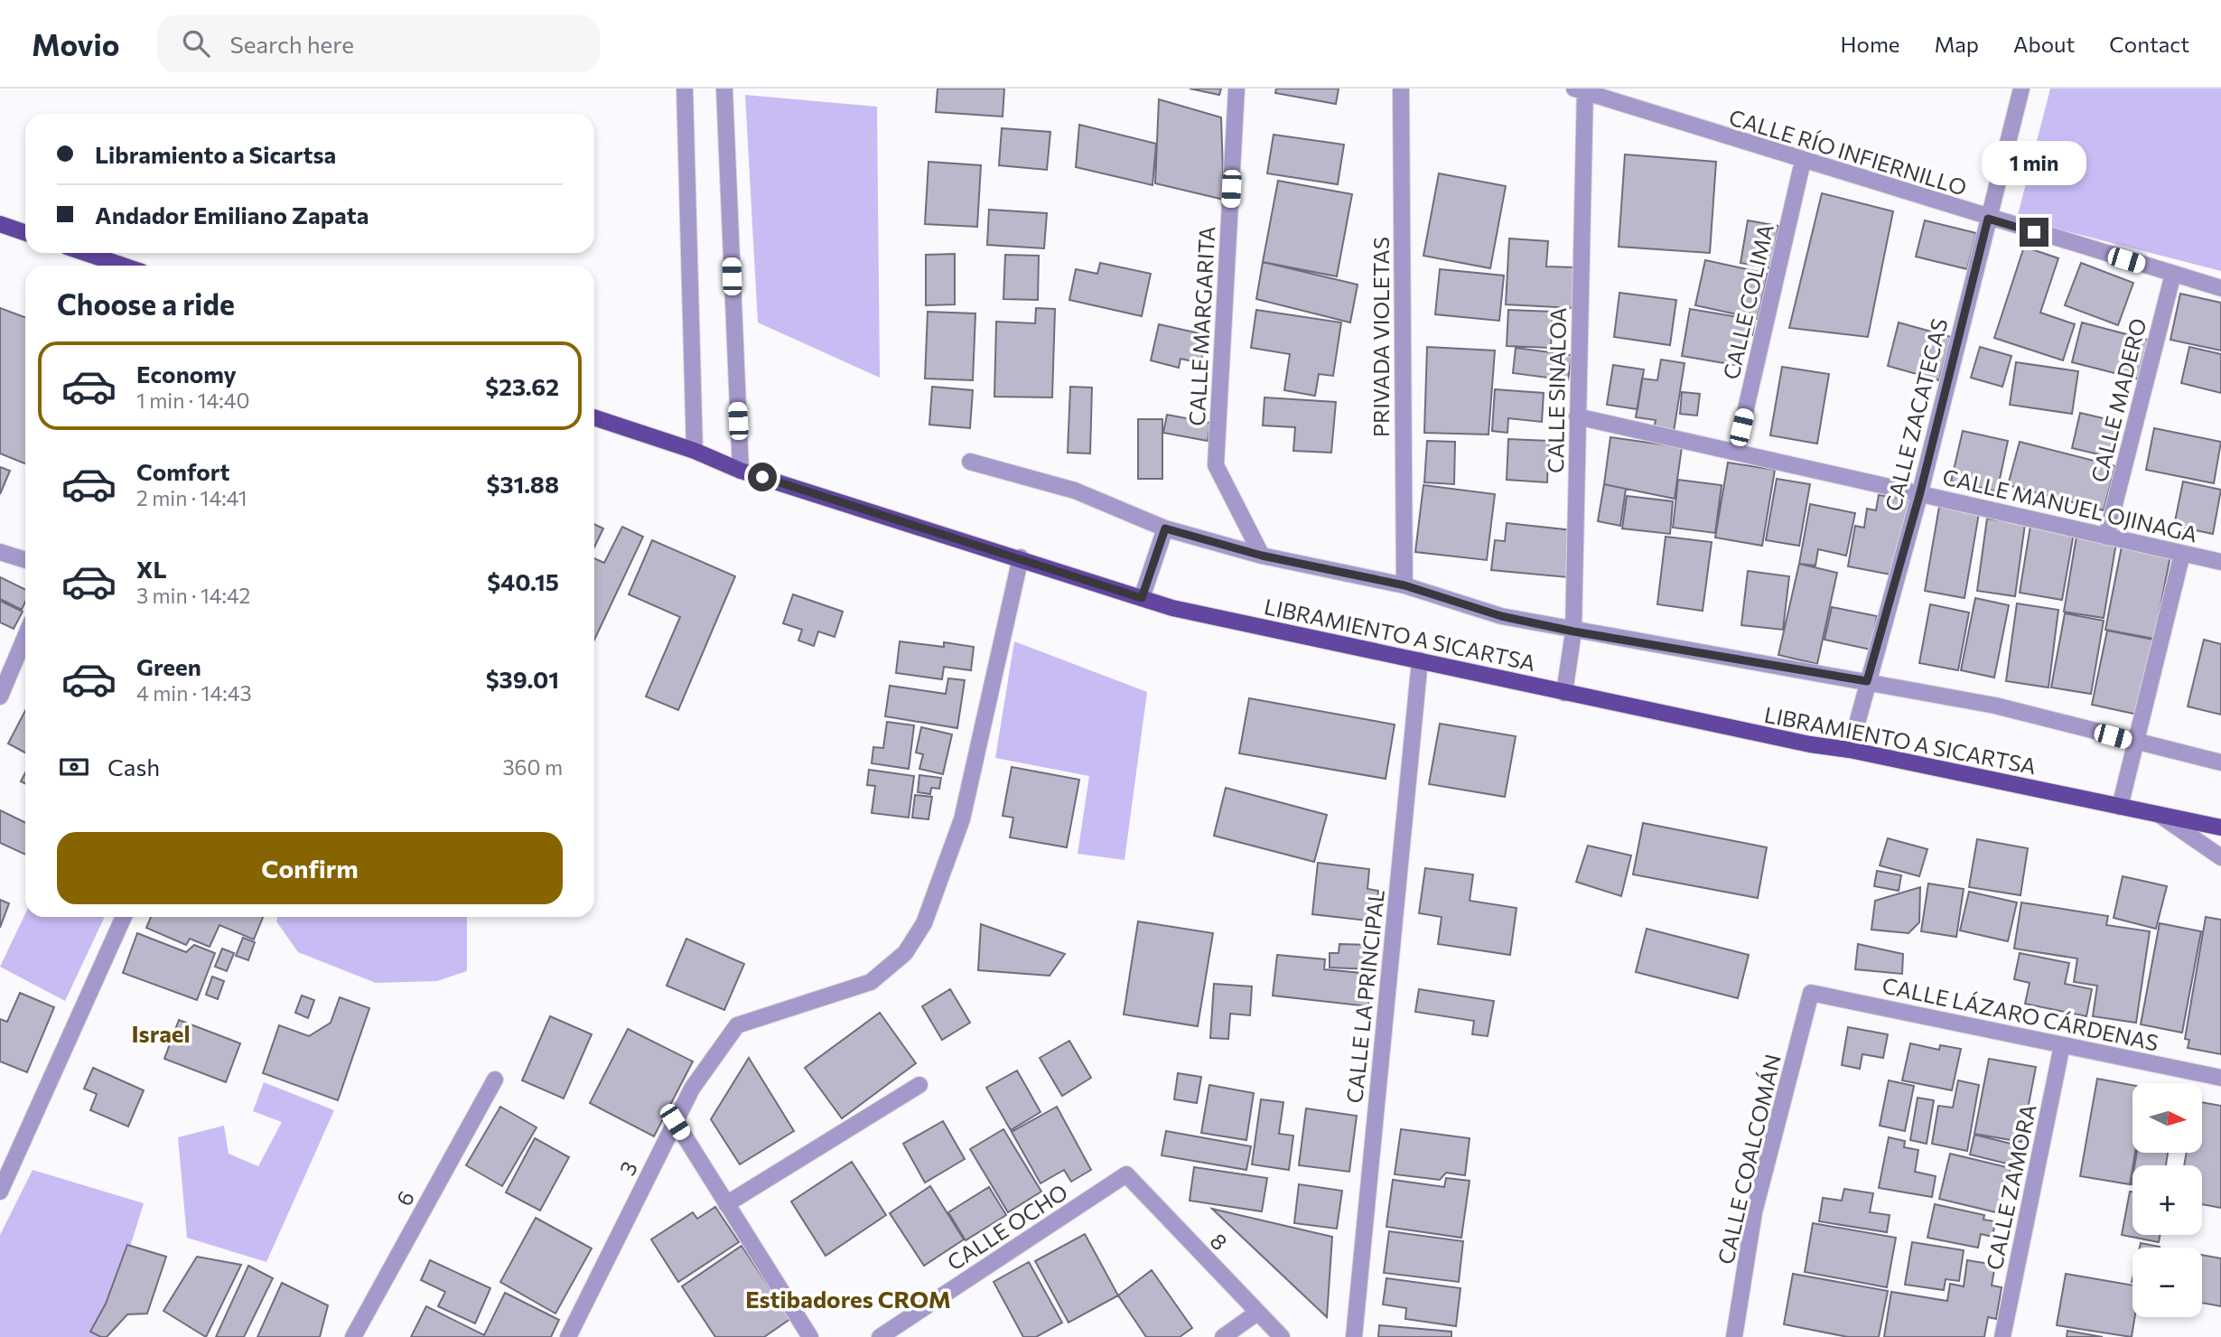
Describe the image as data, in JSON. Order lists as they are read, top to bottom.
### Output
{
  "streets": {
    "main road": ["LIBRAMIENTO A SICARTSA"],
    "street": [
      "CALLE RÍO INFIERNILLO",
      "CALLE COLIMA",
      "CALLE MARGARITA",
      "PRIVADA VIOLETAS",
      "CALLE SINALOA",
      "CALLE MADERO",
      "CALLE ZACATECAS",
      "CALLE MANUEL OJINAGA",
      "CALLE LA PRINCIPAL",
      "CALLE LÁZARO CÁRDENAS",
      "CALLE COALCOMÁN",
      "3",
      "CALLE ZAMORA",
      "6",
      "CALLE OCHO",
      "8"
    ]
  },
  "crossings": [
    ["CALLE RÍO INFIERNILLO", "CALLE COLIMA"],
    ["CALLE RÍO INFIERNILLO", "CALLE SINALOA"],
    ["CALLE RÍO INFIERNILLO", "CALLE MADERO"],
    ["CALLE RÍO INFIERNILLO", "CALLE ZACATECAS"],
    ["CALLE COLIMA", "CALLE MANUEL OJINAGA"],
    ["CALLE SINALOA", "CALLE MANUEL OJINAGA"],
    ["CALLE SINALOA", "LIBRAMIENTO A SICARTSA"],
    ["CALLE MADERO", "CALLE MANUEL OJINAGA"],
    ["CALLE ZACATECAS", "CALLE MANUEL OJINAGA"],
    ["CALLE ZACATECAS", "LIBRAMIENTO A SICARTSA"],
    ["LIBRAMIENTO A SICARTSA", "CALLE LA PRINCIPAL"],
    ["LIBRAMIENTO A SICARTSA", "3"],
    ["CALLE LÁZARO CÁRDENAS", "CALLE COALCOMÁN"],
    ["CALLE LÁZARO CÁRDENAS", "CALLE ZAMORA"],
    ["CALLE OCHO", "8"]
  ],
  "districts": ["Israel", "Estibadores CROM"],
  "north": "right",
  "page": {
    "header": "Movio",
    "search": "Search here",
    "nav": [
      "Home",
      "Map",
      "About",
      "Contact"
    ],
    "banner": ["Libramiento a Sicartsa", "Andador Emiliano Zapata"],
    "bubble": "1 min",
    "heading": "Choose a ride",
    "list": [
      {
        "name": "Economy",
        "note": "1 min · 14:40",
        "value": "$23.62"
      },
      {
        "name": "Comfort",
        "note": "2 min · 14:41",
        "value": "$31.88"
      },
      {
        "name": "XL",
        "note": "3 min · 14:42",
        "value": "$40.15"
      },
      {
        "name": "Green",
        "note": "4 min · 14:43",
        "value": "$39.01"
      }
    ],
    "pay": ["Cash", "360 m"],
    "buttons": "Confirm",
    "map_buttons": ["+", "−"]
  }
}
